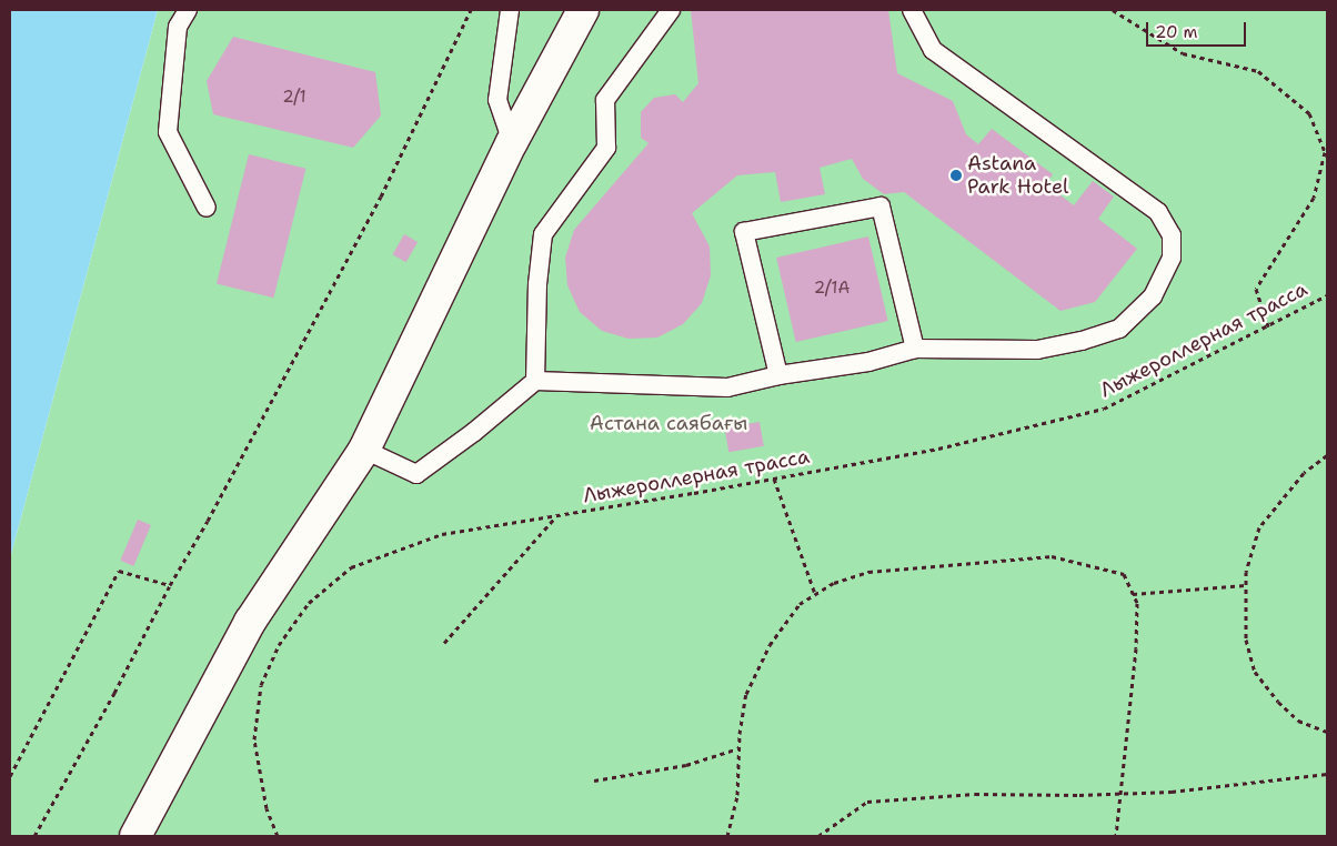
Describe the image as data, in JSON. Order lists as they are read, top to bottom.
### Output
{
  "streets": {
    "path": ["Лыжероллерная трасса"]
  },
  "parks": ["Астана саябағы"],
  "places": ["Astana Park Hotel"],
  "house_numbers": ["2/1", "2/1А"],
  "scale_bar": "20 m"
}
